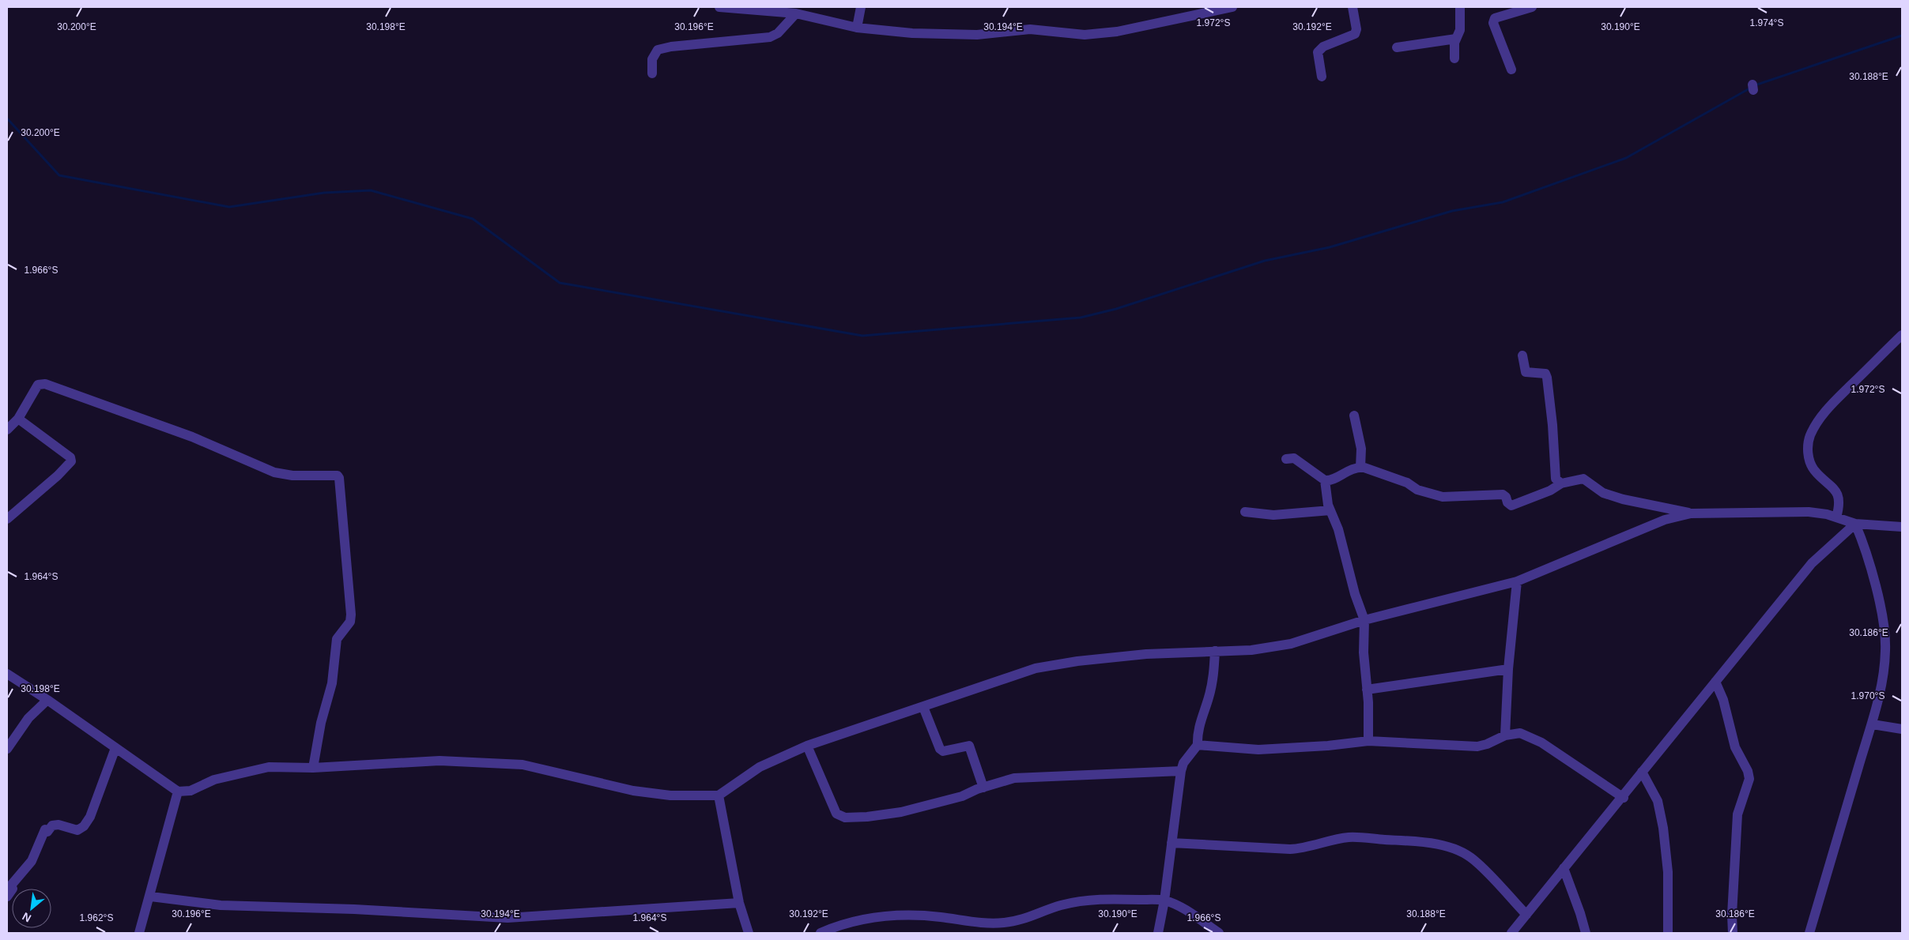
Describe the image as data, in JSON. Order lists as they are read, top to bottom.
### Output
{
  "north": "bottom left",
  "coordinates": [
    "1.972°S",
    "1.974°S",
    "30.200°E",
    "30.198°E",
    "30.196°E",
    "30.194°E",
    "30.192°E",
    "30.190°E",
    "30.188°E",
    "1.966°S",
    "1.964°S",
    "30.186°E",
    "1.970°S",
    "1.962°S"
  ]
}
